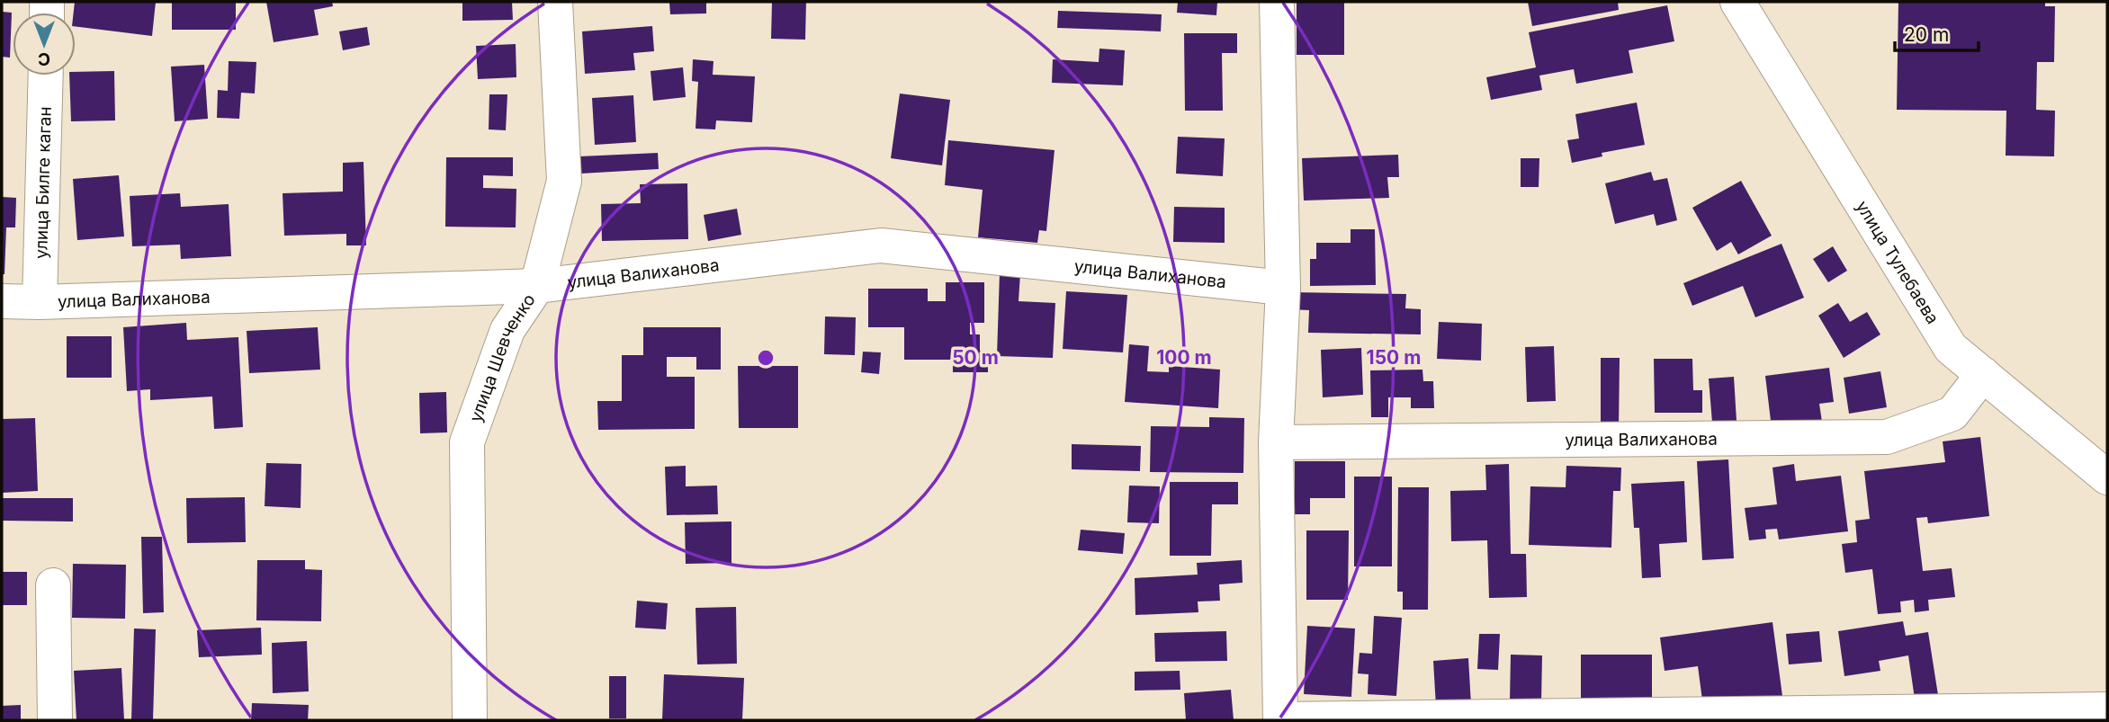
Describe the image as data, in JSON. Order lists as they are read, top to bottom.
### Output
{
  "streets": {
    "street": [
      "улица Билге каган",
      "улица Тулебаева",
      "улица Валиханова",
      "улица Шевченко"
    ]
  },
  "crossings": [
    ["улица Билге каган", "улица Валиханова"],
    ["улица Тулебаева", "улица Валиханова"],
    ["улица Валиханова", "улица Шевченко"]
  ],
  "scale_bar": "20 m",
  "north": "bottom",
  "rings": ["50 m", "100 m", "150 m"]
}
